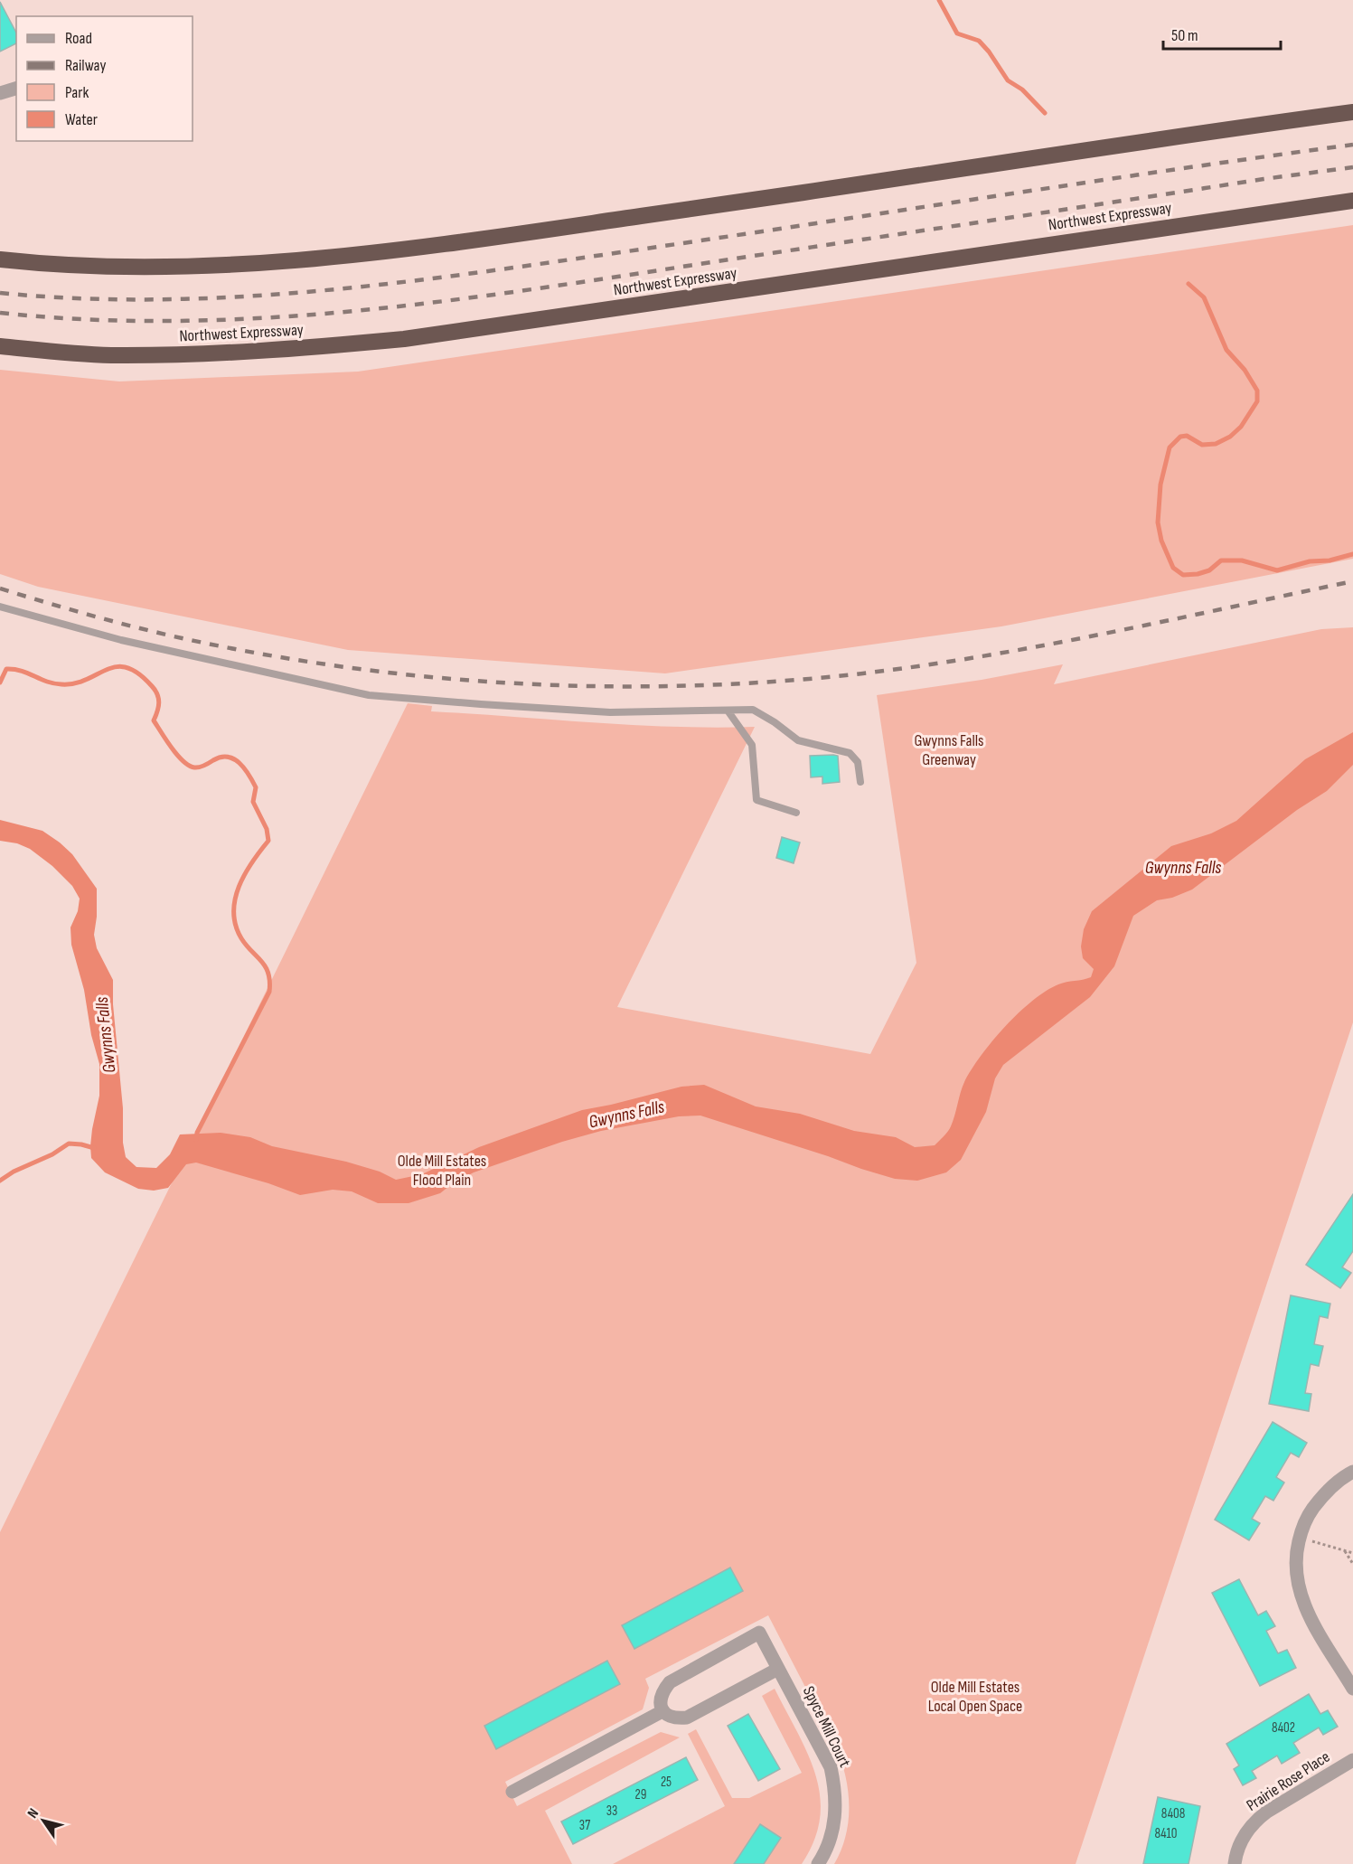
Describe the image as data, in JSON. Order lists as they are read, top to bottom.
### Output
{
  "streets": {
    "highway": ["Northwest Expressway"],
    "street": ["Spyce Mill Court", "Prairie Rose Place"]
  },
  "water": ["Gwynns Falls"],
  "parks": ["Gwynns Falls Greenway", "Olde Mill Estates Flood Plain", "Olde Mill Estates Local Open Space"],
  "house_numbers": [
    "8402",
    "25",
    "29",
    "33",
    "8408",
    "37",
    "8410"
  ],
  "legend": [
    "Road",
    "Railway",
    "Park",
    "Water"
  ],
  "scale_bar": "50 m",
  "north": "top left"
}
